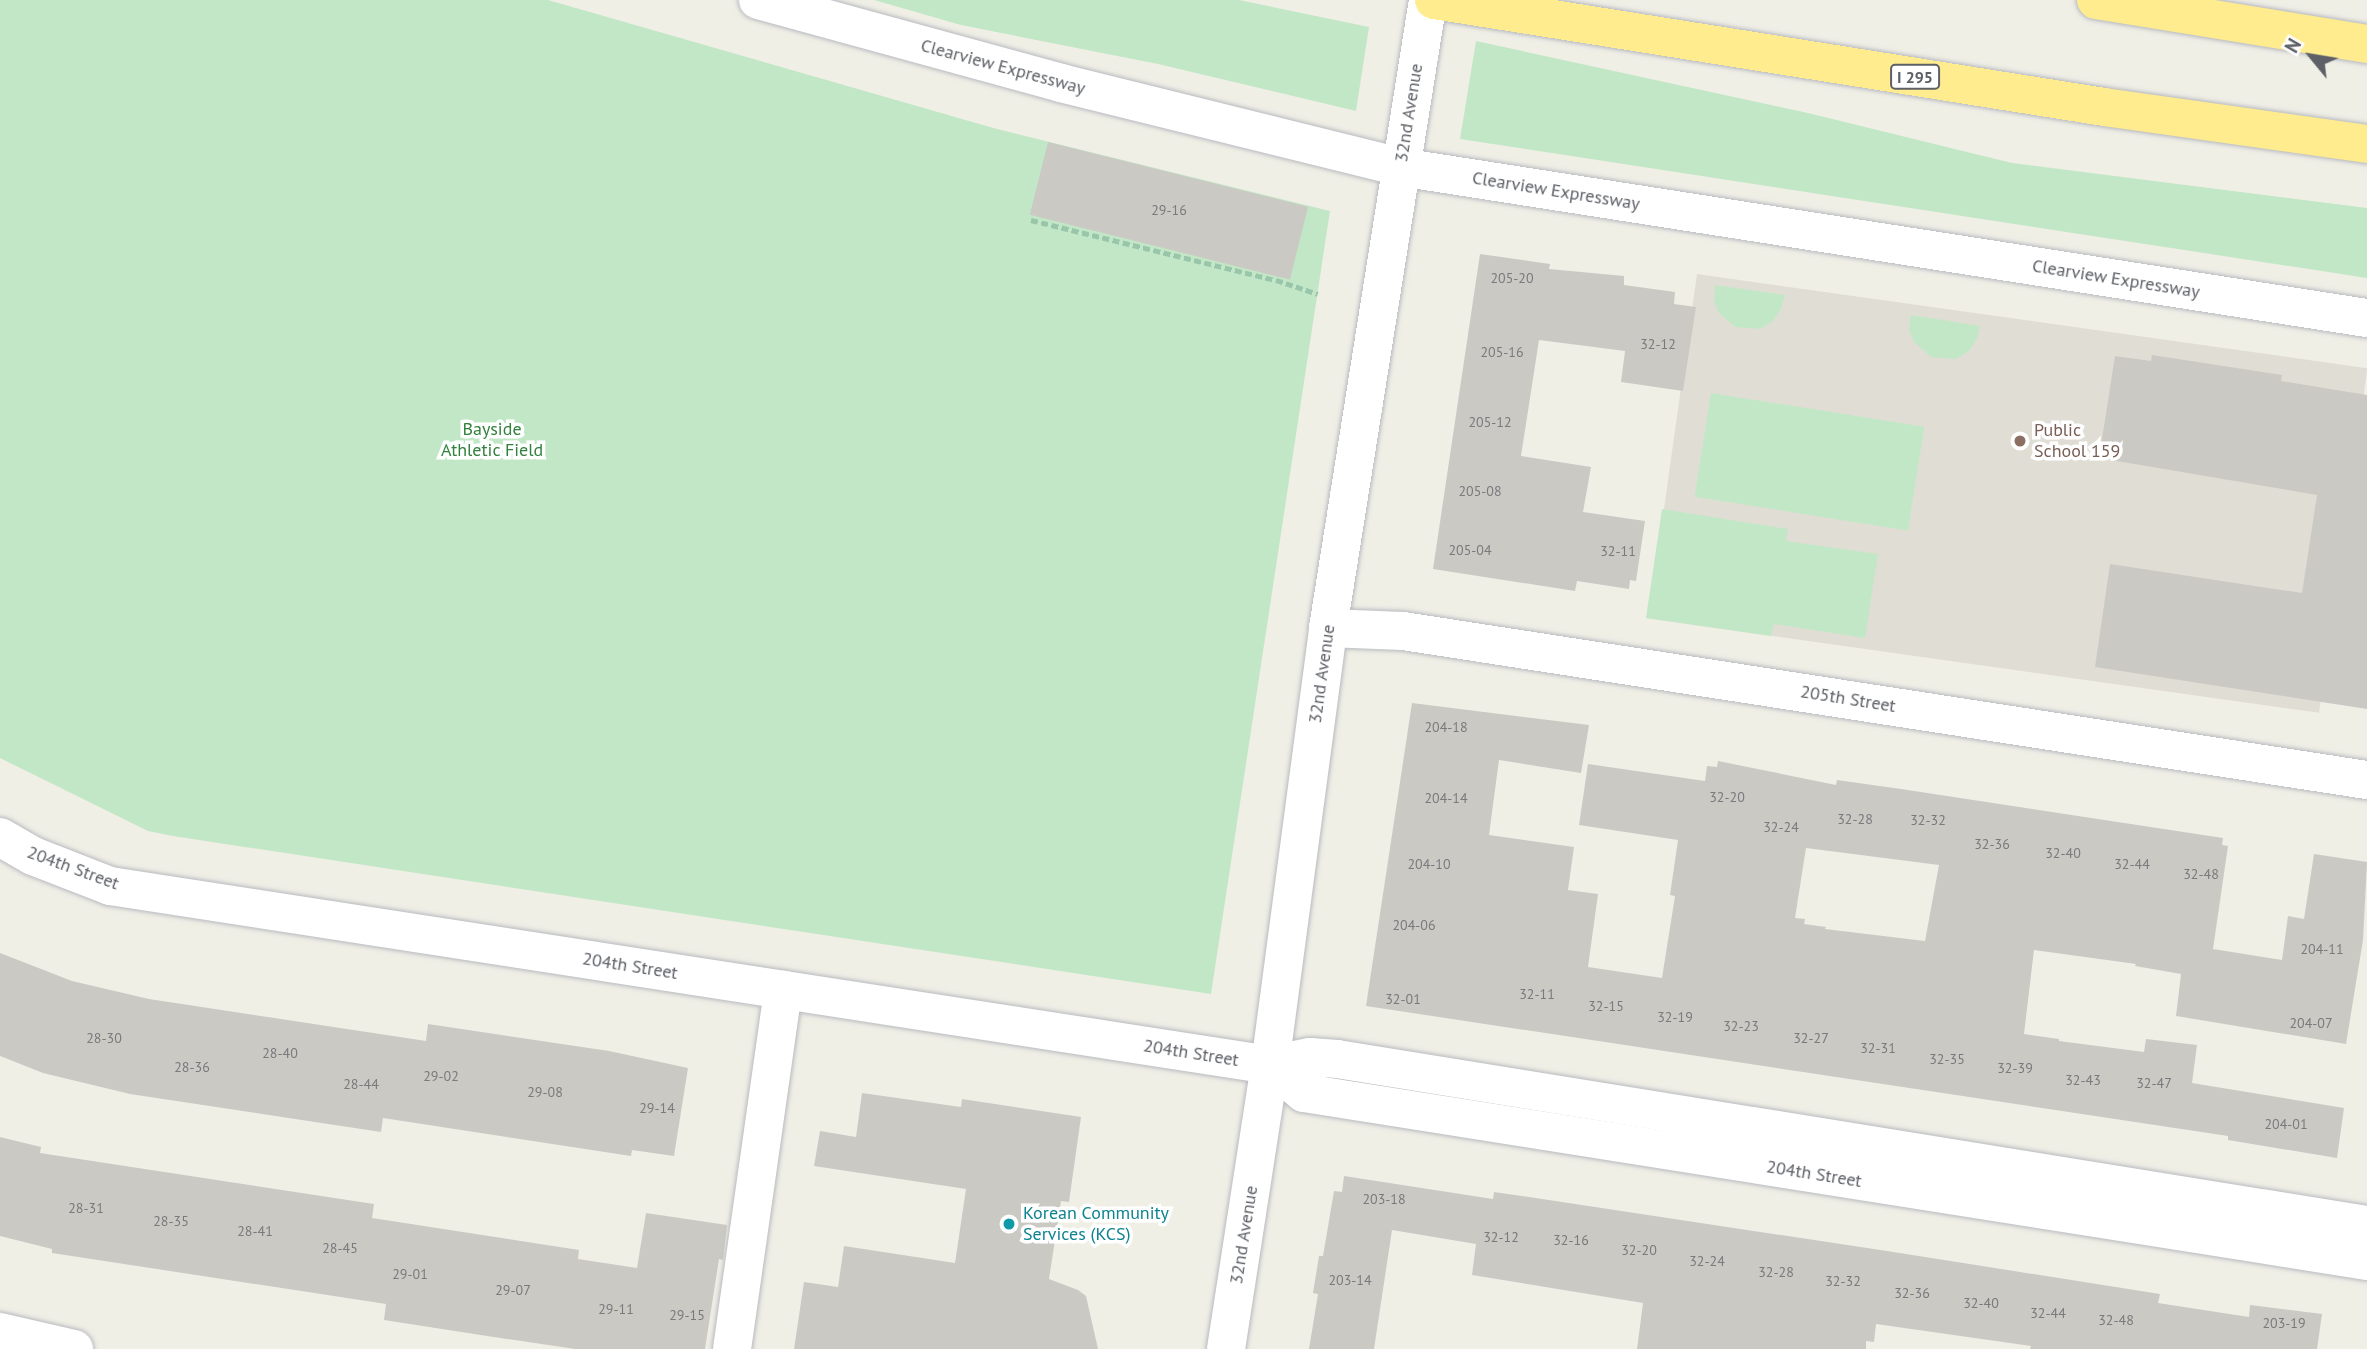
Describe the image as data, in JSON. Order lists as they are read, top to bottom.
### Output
{
  "streets": {
    "highway": ["I 295"],
    "street": [
      "Clearview Expressway",
      "32nd Avenue",
      "205th Street",
      "204th Street"
    ]
  },
  "crossings": [
    ["Clearview Expressway", "32nd Avenue"],
    ["32nd Avenue", "205th Street"],
    ["32nd Avenue", "204th Street"]
  ],
  "parks": ["Bayside Athletic Field"],
  "places": ["Public School 159", "Korean Community Services (KCS)"],
  "house_numbers": [
    "29-16",
    "205-20",
    "32-12",
    "205-16",
    "205-12",
    "205-08",
    "205-04",
    "32-11",
    "204-18",
    "32-20",
    "204-14",
    "32-28",
    "32-32",
    "32-24",
    "32-36",
    "32-40",
    "204-10",
    "32-44",
    "32-48",
    "204-06",
    "204-11",
    "32-11",
    "32-01",
    "32-15",
    "32-19",
    "204-07",
    "32-23",
    "28-30",
    "32-27",
    "32-31",
    "28-40",
    "32-35",
    "28-36",
    "32-39",
    "29-02",
    "32-43",
    "32-47",
    "28-44",
    "29-08",
    "29-14",
    "204-01",
    "203-18",
    "28-31",
    "28-35",
    "28-41",
    "32-12",
    "32-16",
    "28-45",
    "32-20",
    "32-24",
    "32-28",
    "29-01",
    "203-14",
    "32-32",
    "29-07",
    "32-36",
    "32-40",
    "29-11",
    "32-44",
    "29-15",
    "32-48",
    "203-19"
  ],
  "north": "top left"
}
